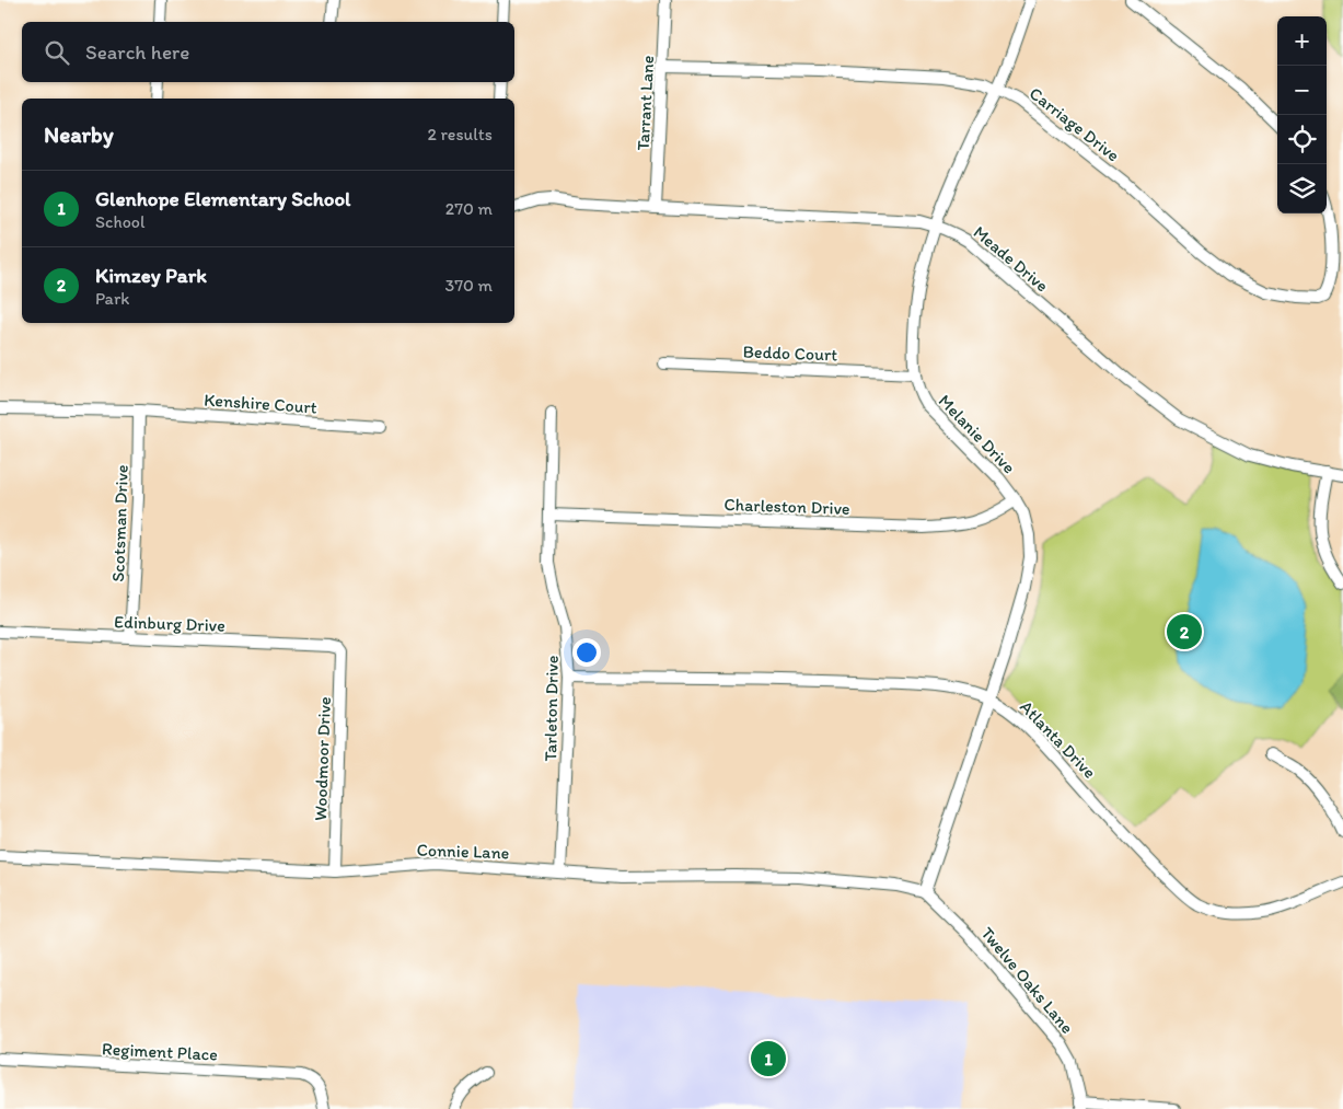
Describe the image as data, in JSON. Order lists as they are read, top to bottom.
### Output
{
  "streets": {
    "street": [
      "Tarrant Lane",
      "Carriage Drive",
      "Meade Drive",
      "Beddo Court",
      "Kenshire Court",
      "Melanie Drive",
      "Charleston Drive",
      "Scotsman Drive",
      "Edinburg Drive",
      "Tarleton Drive",
      "Atlanta Drive",
      "Woodmoor Drive",
      "Connie Lane",
      "Twelve Oaks Lane",
      "Regiment Place"
    ]
  },
  "crossings": [
    ["Tarrant Lane", "Carriage Drive"],
    ["Tarrant Lane", "Meade Drive"],
    ["Carriage Drive", "Melanie Drive"],
    ["Meade Drive", "Melanie Drive"],
    ["Beddo Court", "Melanie Drive"],
    ["Kenshire Court", "Scotsman Drive"],
    ["Melanie Drive", "Charleston Drive"],
    ["Melanie Drive", "Atlanta Drive"],
    ["Melanie Drive", "Connie Lane"],
    ["Melanie Drive", "Twelve Oaks Lane"],
    ["Charleston Drive", "Tarleton Drive"],
    ["Scotsman Drive", "Edinburg Drive"],
    ["Edinburg Drive", "Woodmoor Drive"],
    ["Tarleton Drive", "Atlanta Drive"],
    ["Tarleton Drive", "Connie Lane"],
    ["Woodmoor Drive", "Connie Lane"],
    ["Connie Lane", "Twelve Oaks Lane"]
  ],
  "page": {
    "map_buttons": ["+", "−"],
    "search": "Search here",
    "heading": ["Nearby", "2 results"],
    "list": [
      {
        "mark": "1",
        "name": "Glenhope Elementary School",
        "note": "School",
        "value": "270 m"
      },
      {
        "mark": "2",
        "name": "Kimzey Park",
        "note": "Park",
        "value": "370 m"
      }
    ],
    "pins": ["2", "1"]
  }
}
